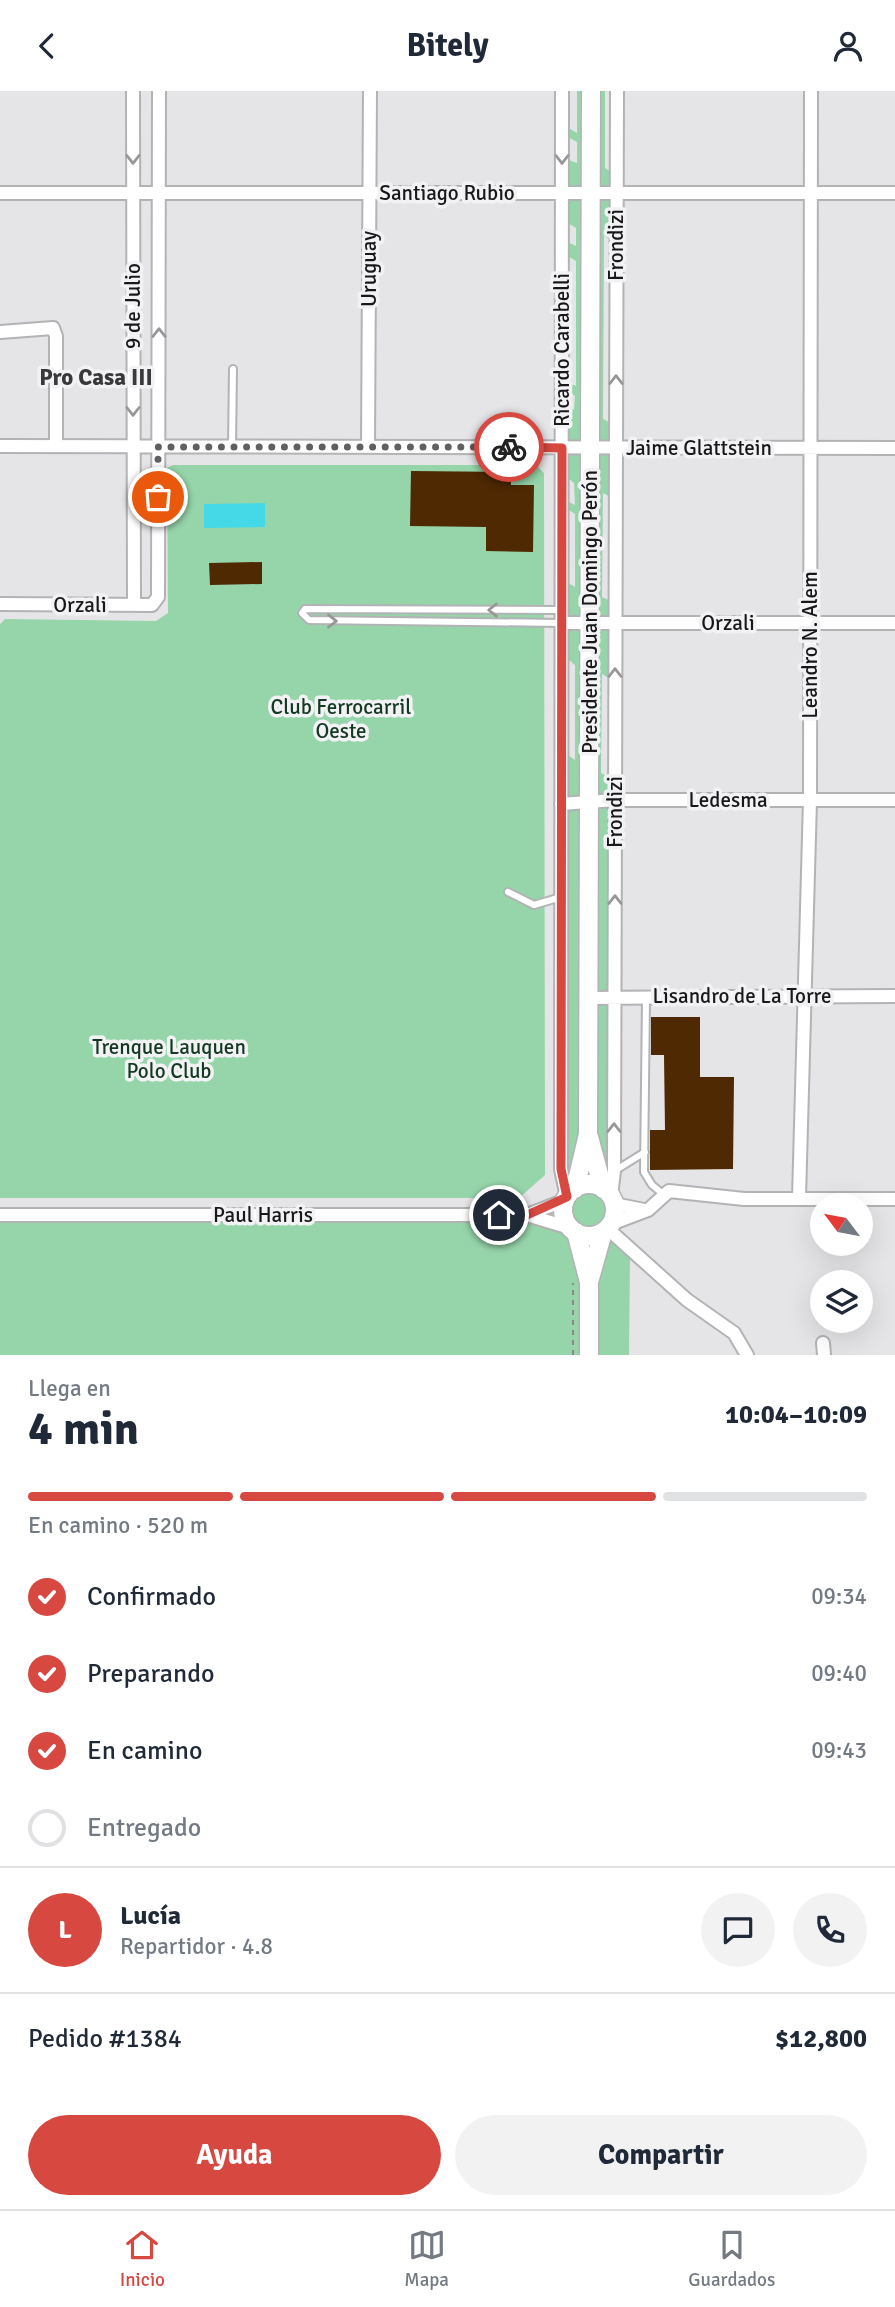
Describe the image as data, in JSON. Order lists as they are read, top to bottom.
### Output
{
  "streets": {
    "main road": ["Presidente Juan Domingo Perón"],
    "street": [
      "Santiago Rubio",
      "Frondizi",
      "Uruguay",
      "9 de Julio",
      "Ricardo Carabelli",
      "Jaime Glattstein",
      "Orzali",
      "Leandro N. Alem",
      "Ledesma",
      "Lisandro de La Torre",
      "Paul Harris"
    ]
  },
  "crossings": [
    ["Santiago Rubio", "Frondizi"],
    ["Santiago Rubio", "Uruguay"],
    ["Santiago Rubio", "9 de Julio"],
    ["Santiago Rubio", "Ricardo Carabelli"],
    ["Santiago Rubio", "Presidente Juan Domingo Perón"],
    ["Santiago Rubio", "Leandro N. Alem"],
    ["Frondizi", "Ricardo Carabelli"],
    ["Frondizi", "Jaime Glattstein"],
    ["Frondizi", "Orzali"],
    ["Frondizi", "Presidente Juan Domingo Perón"],
    ["Frondizi", "Ledesma"],
    ["Frondizi", "Lisandro de La Torre"],
    ["Frondizi", "Paul Harris"],
    ["Uruguay", "Jaime Glattstein"],
    ["9 de Julio", "Jaime Glattstein"],
    ["9 de Julio", "Orzali"],
    ["Ricardo Carabelli", "Jaime Glattstein"],
    ["Ricardo Carabelli", "Orzali"],
    ["Ricardo Carabelli", "Presidente Juan Domingo Perón"],
    ["Ricardo Carabelli", "Ledesma"],
    ["Ricardo Carabelli", "Paul Harris"],
    ["Jaime Glattstein", "Presidente Juan Domingo Perón"],
    ["Jaime Glattstein", "Leandro N. Alem"],
    ["Orzali", "Presidente Juan Domingo Perón"],
    ["Orzali", "Leandro N. Alem"],
    ["Presidente Juan Domingo Perón", "Ledesma"],
    ["Presidente Juan Domingo Perón", "Lisandro de La Torre"],
    ["Presidente Juan Domingo Perón", "Paul Harris"],
    ["Leandro N. Alem", "Ledesma"],
    ["Leandro N. Alem", "Lisandro de La Torre"]
  ],
  "one_way": ["Frondizi"],
  "districts": ["Pro Casa III"],
  "parks": ["Club Ferrocarril Oeste", "Trenque Lauquen Polo Club"],
  "north": "top left",
  "page": {
    "header": "Bitely",
    "heading": ["4 min", "Llega en", "10:04–10:09"],
    "panel": [
      "Lucía",
      "Repartidor · 4.8",
      "Pedido #1384",
      "$12,800"
    ],
    "bar": "En camino · 520 m",
    "list": [
      ["Confirmado", "09:34"],
      ["Preparando", "09:40"],
      ["En camino", "09:43"],
      "Entregado"
    ],
    "round": "L",
    "buttons": ["Ayuda", "Compartir"],
    "tabs": ["Inicio", "Mapa", "Guardados"]
  }
}
